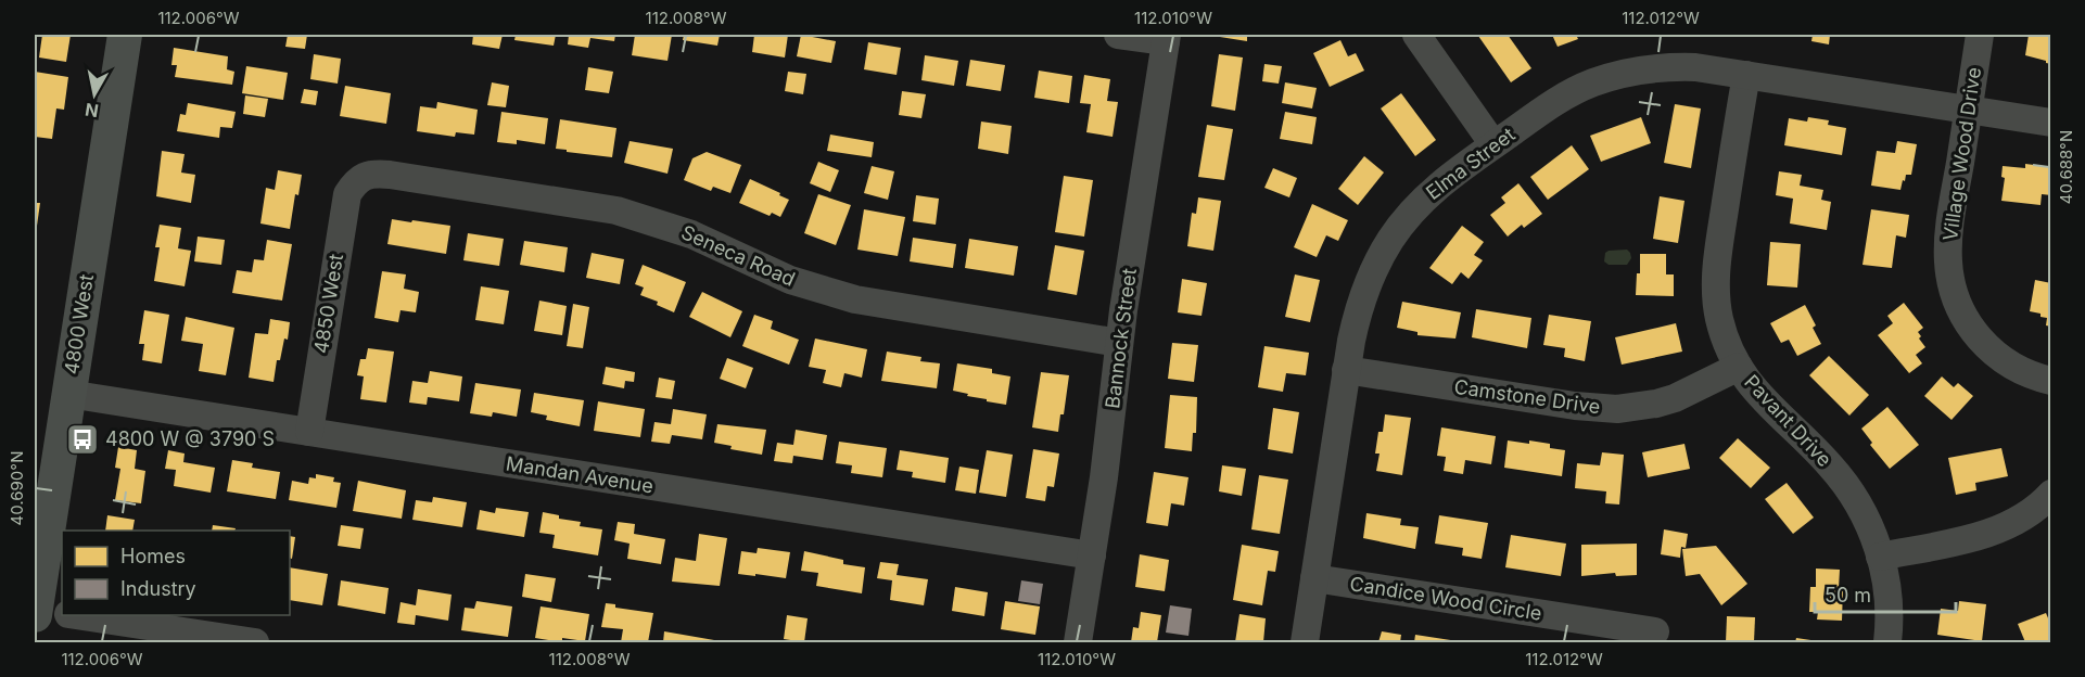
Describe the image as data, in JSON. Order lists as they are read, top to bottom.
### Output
{
  "streets": {
    "main road": ["4800 West"],
    "street": [
      "Village Wood Drive",
      "Elma Street",
      "Seneca Road",
      "4850 West",
      "Bannock Street",
      "Camstone Drive",
      "Pavant Drive",
      "Mandan Avenue",
      "Candice Wood Circle"
    ]
  },
  "crossings": [
    ["Village Wood Drive", "Elma Street"],
    ["Elma Street", "Camstone Drive"],
    ["Elma Street", "Pavant Drive"],
    ["Elma Street", "Candice Wood Circle"],
    ["Seneca Road", "4850 West"],
    ["Seneca Road", "Bannock Street"],
    ["4850 West", "Mandan Avenue"],
    ["4800 West", "Mandan Avenue"],
    ["Bannock Street", "Mandan Avenue"],
    ["Camstone Drive", "Pavant Drive"]
  ],
  "places": {
    "bus stop": ["4800 W @ 3790 S"]
  },
  "legend": ["Homes", "Industry"],
  "scale_bar": "50 m",
  "north": "bottom",
  "coordinates": [
    "112.006°W",
    "112.008°W",
    "112.010°W",
    "112.012°W",
    "40.688°N",
    "40.690°N"
  ]
}
